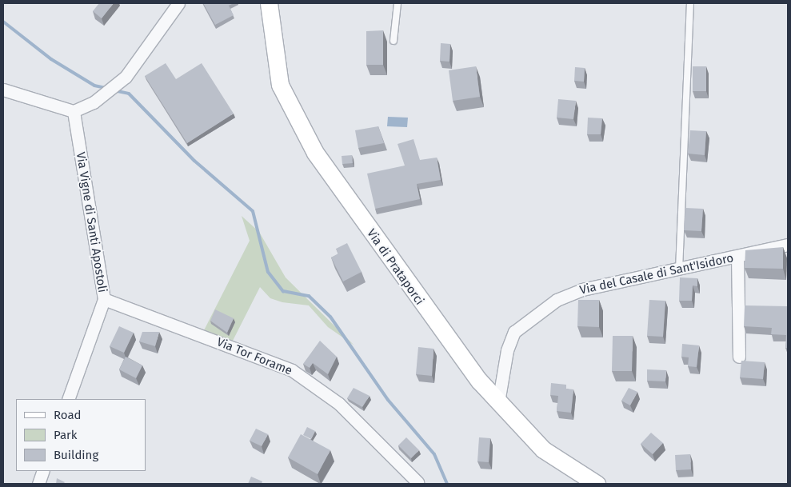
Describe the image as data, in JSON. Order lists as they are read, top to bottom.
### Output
{
  "streets": {
    "street": [
      "Via Vigne di Santi Apostoli",
      "Via di Prataporci",
      "Via del Casale di Sant'Isidoro",
      "Via Tor Forame"
    ]
  },
  "crossings": [
    ["Via Vigne di Santi Apostoli", "Via Tor Forame"],
    ["Via di Prataporci", "Via del Casale di Sant'Isidoro"]
  ],
  "legend": ["Road", "Park", "Building"]
}
